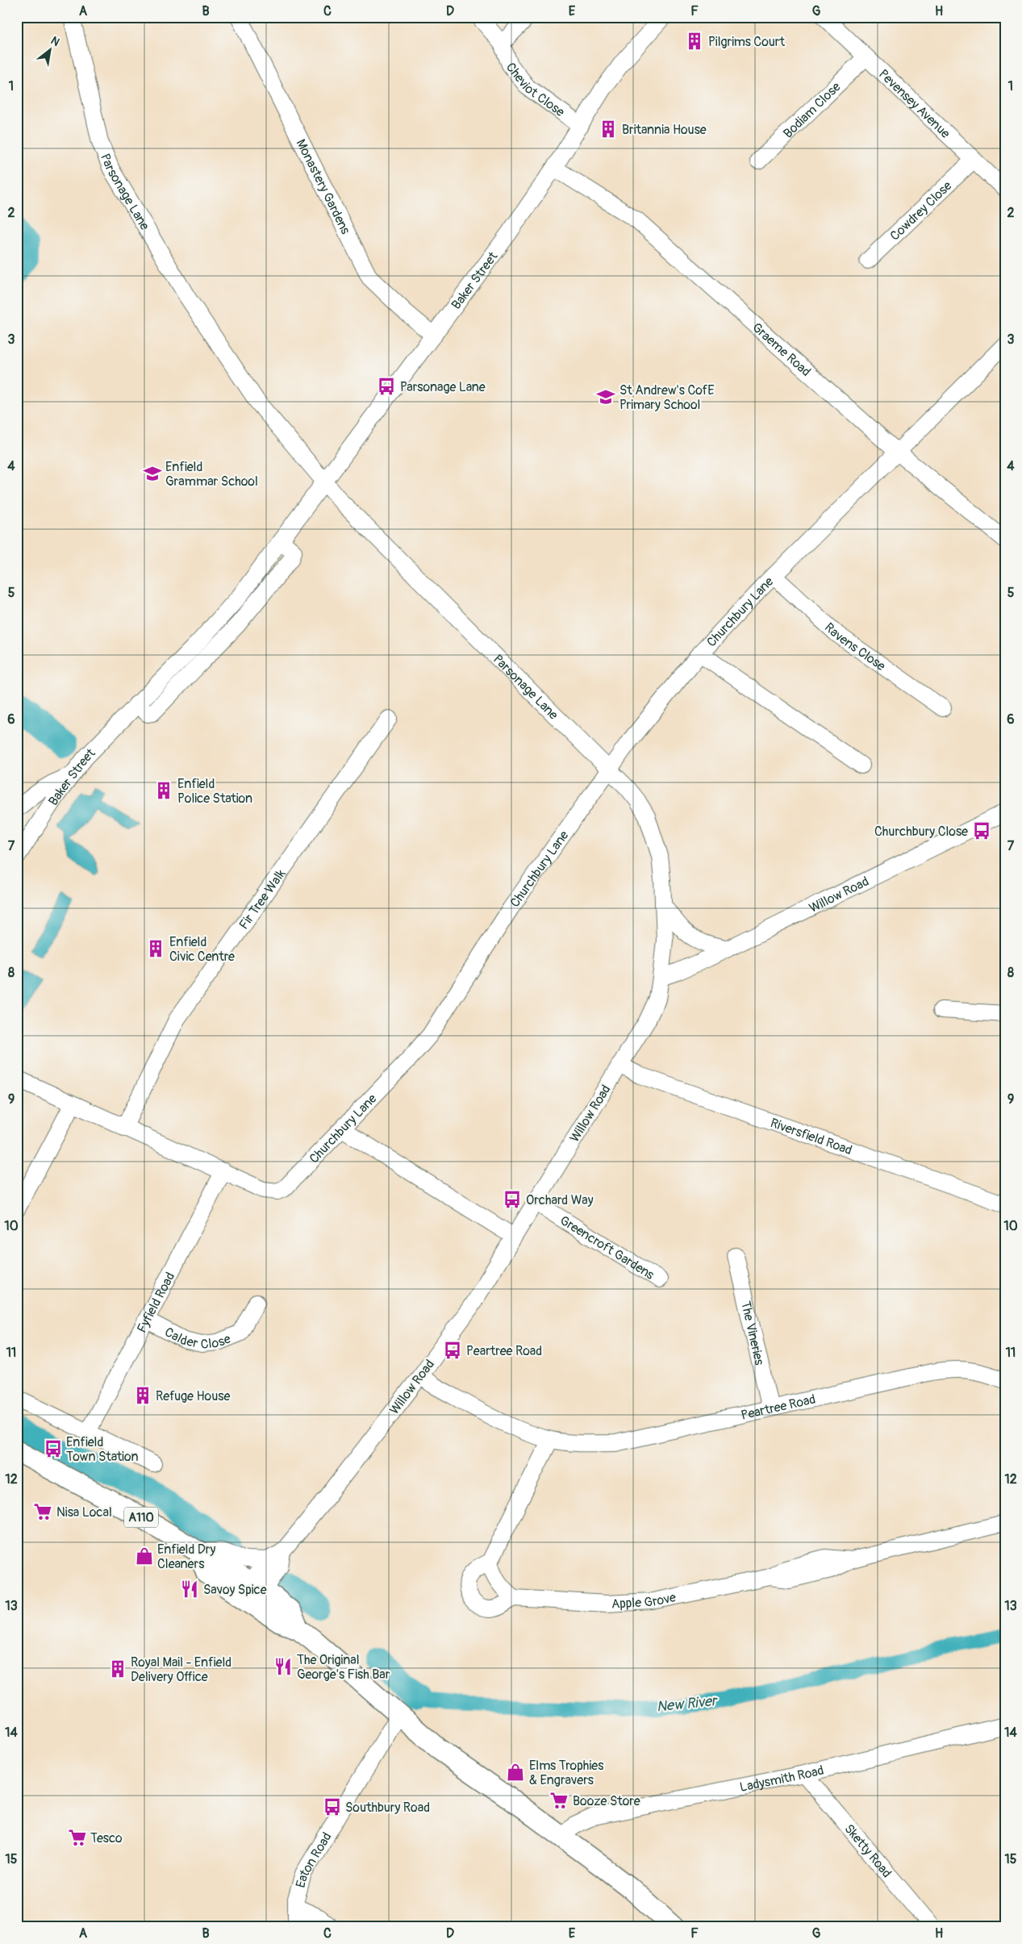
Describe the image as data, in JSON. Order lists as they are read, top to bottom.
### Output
{
  "streets": {
    "main road": ["A110"],
    "street": [
      "Cheviot Close",
      "Pevensey Avenue",
      "Bodiam Close",
      "Monastery Gardens",
      "Parsonage Lane",
      "Cowdrey Close",
      "Baker Street",
      "Graeme Road",
      "Churchbury Lane",
      "Ravens Close",
      "Willow Road",
      "Fir Tree Walk",
      "Riversfield Road",
      "Greencroft Gardens",
      "Fyfield Road",
      "Calder Close",
      "The Vineries",
      "Peartree Road",
      "Apple Grove",
      "Ladysmith Road",
      "Sketty Road",
      "Eaton Road"
    ]
  },
  "crossings": [
    ["Cheviot Close", "Baker Street"],
    ["Pevensey Avenue", "Bodiam Close"],
    ["Pevensey Avenue", "Cowdrey Close"],
    ["Monastery Gardens", "Baker Street"],
    ["Parsonage Lane", "Baker Street"],
    ["Parsonage Lane", "Churchbury Lane"],
    ["Parsonage Lane", "Willow Road"],
    ["Baker Street", "Graeme Road"],
    ["Graeme Road", "Churchbury Lane"],
    ["Churchbury Lane", "Ravens Close"],
    ["Churchbury Lane", "Fir Tree Walk"],
    ["Churchbury Lane", "Fyfield Road"],
    ["Willow Road", "Riversfield Road"],
    ["Willow Road", "Greencroft Gardens"],
    ["Willow Road", "Peartree Road"],
    ["Fyfield Road", "Calder Close"],
    ["The Vineries", "Peartree Road"],
    ["Ladysmith Road", "Sketty Road"]
  ],
  "water": ["New River"],
  "places": {
    "building": [
      "Pilgrims Court",
      "Britannia House",
      "Enfield Police Station",
      "Enfield Civic Centre",
      "Refuge House",
      "Royal Mail - Enfield Delivery Office"
    ],
    "bus stop": [
      "Parsonage Lane",
      "Churchbury Close",
      "Orchard Way",
      "Peartree Road",
      "Enfield Town Station",
      "Southbury Road"
    ],
    "school or university": ["St Andrew's CofE Primary School", "Enfield Grammar School"],
    "supermarket": ["Nisa Local", "Booze Store", "Tesco"],
    "shop": ["Enfield Dry Cleaners", "Elms Trophies & Engravers"],
    "restaurant": ["Savoy Spice", "The Original George's Fish Bar"]
  },
  "north": "top right",
  "grid": {
    "columns": [
      "A",
      "B",
      "C",
      "D",
      "E",
      "F",
      "G",
      "H"
    ],
    "rows": [
      "1",
      "2",
      "3",
      "4",
      "5",
      "6",
      "7",
      "8",
      "9",
      "10",
      "11",
      "12",
      "13",
      "14",
      "15"
    ]
  }
}
